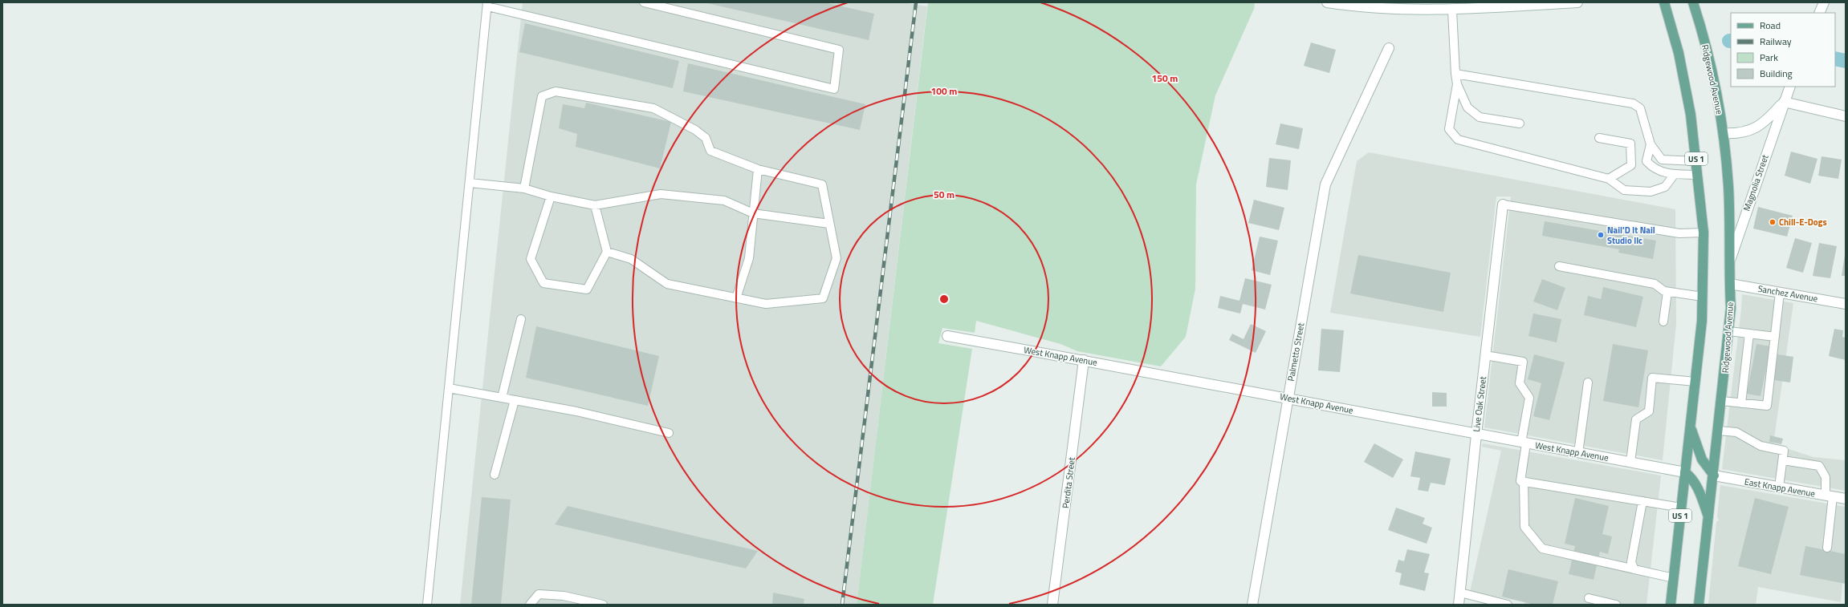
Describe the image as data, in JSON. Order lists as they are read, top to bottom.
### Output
{
  "streets": {
    "main road": ["Ridgewood Avenue", "US 1"],
    "street": [
      "Magnolia Street",
      "Sanchez Avenue",
      "Palmetto Street",
      "West Knapp Avenue",
      "Live Oak Street",
      "Perdita Street",
      "East Knapp Avenue"
    ]
  },
  "crossings": [
    ["Ridgewood Avenue", "Magnolia Street"],
    ["Ridgewood Avenue", "Sanchez Avenue"],
    ["Ridgewood Avenue", "East Knapp Avenue"],
    ["US 1", "West Knapp Avenue"],
    ["Palmetto Street", "West Knapp Avenue"],
    ["West Knapp Avenue", "Live Oak Street"],
    ["West Knapp Avenue", "Perdita Street"]
  ],
  "places": ["Chill-E-Dogs", "Nail'D It Nail Studio llc"],
  "legend": [
    "Road",
    "Railway",
    "Park",
    "Building"
  ],
  "rings": ["150 m", "100 m", "50 m"]
}
